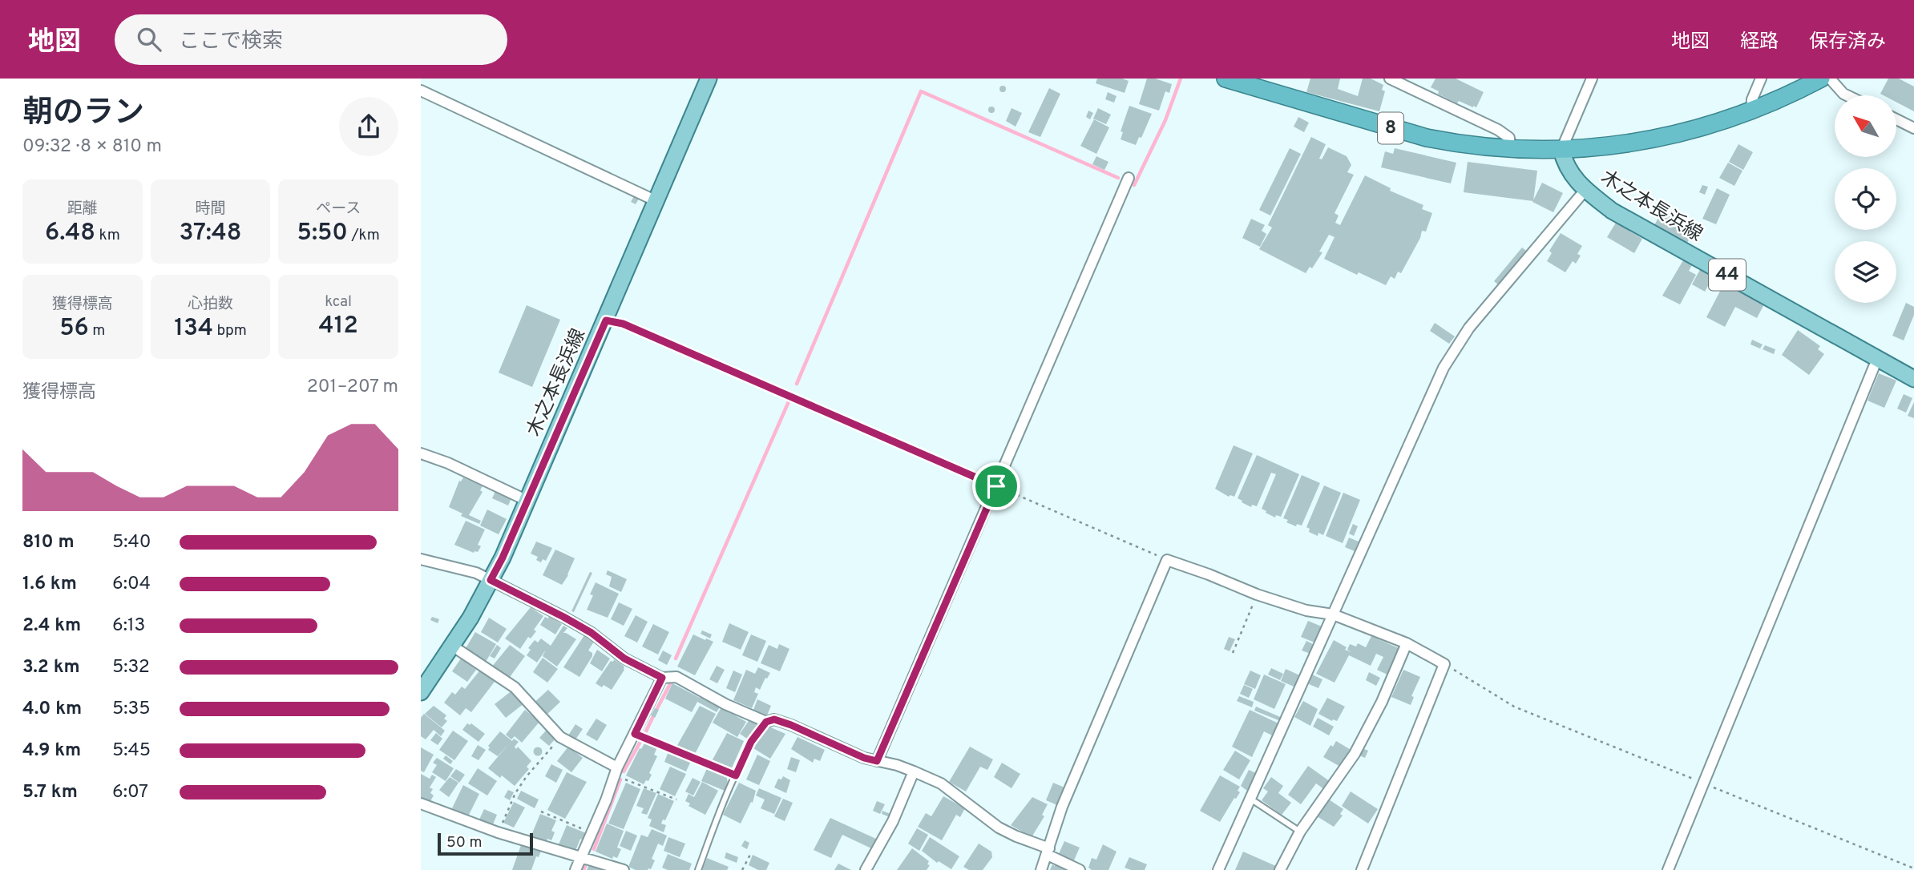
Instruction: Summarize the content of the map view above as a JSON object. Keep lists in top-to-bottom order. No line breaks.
{"streets":{"highway":["8"],"main road":["木之本長浜線","44"]},"crossings":[["8","木之本長浜線"]],"scale_bar":"50 m","north":"top left","page":{"header":"地図","search":"ここで検索","nav":["地図","経路","保存済み"],"heading":["朝のラン","09:32 · 8 × 810 m"],"stats":[["距離","6.48 km"],["時間","37:48"],["ペース","5:50 /km"],["獲得標高","56 m"],["心拍数","134 bpm"],["kcal","412"]],"chart":["獲得標高","201–207 m"],"list":[{"name":"810 m","note":"5:40"},{"name":"1.6 km","note":"6:04"},{"name":"2.4 km","note":"6:13"},{"name":"3.2 km","note":"5:32"},{"name":"4.0 km","note":"5:35"},{"name":"4.9 km","note":"5:45"},{"name":"5.7 km","note":"6:07"}],"scale":"50 m"}}
